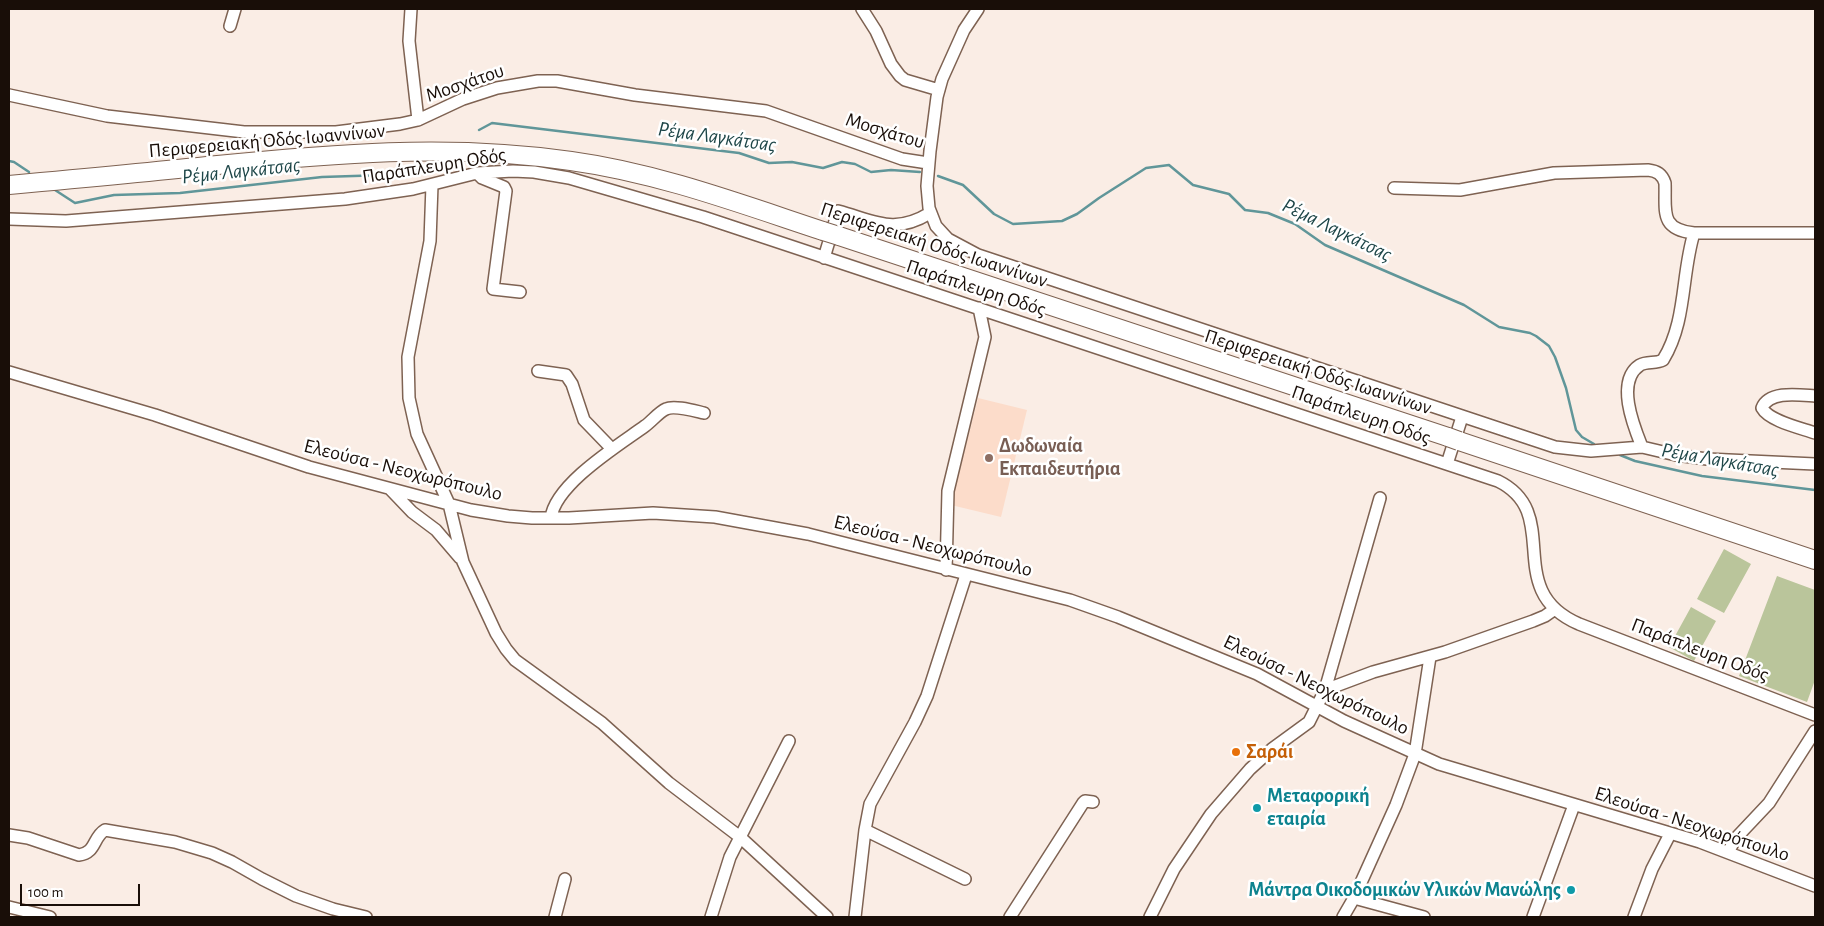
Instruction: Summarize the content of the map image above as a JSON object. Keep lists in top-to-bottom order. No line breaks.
{"streets":{"highway":["Περιφερειακή Οδός Ιωαννίνων"],"street":["Μοσχάτου","Παράπλευρη Οδός","Ελεούσα - Νεοχωρόπουλο"]},"crossings":[["Μοσχάτου","Παράπλευρη Οδός"]],"water":["Ρέμα Λαγκάτσας"],"places":["Δωδωναία Εκπαιδευτήρια","Σαράι","Μεταφορική εταιρία","Μάντρα Οικοδομικών Υλικών Μανώλης"],"scale_bar":"100 m"}
